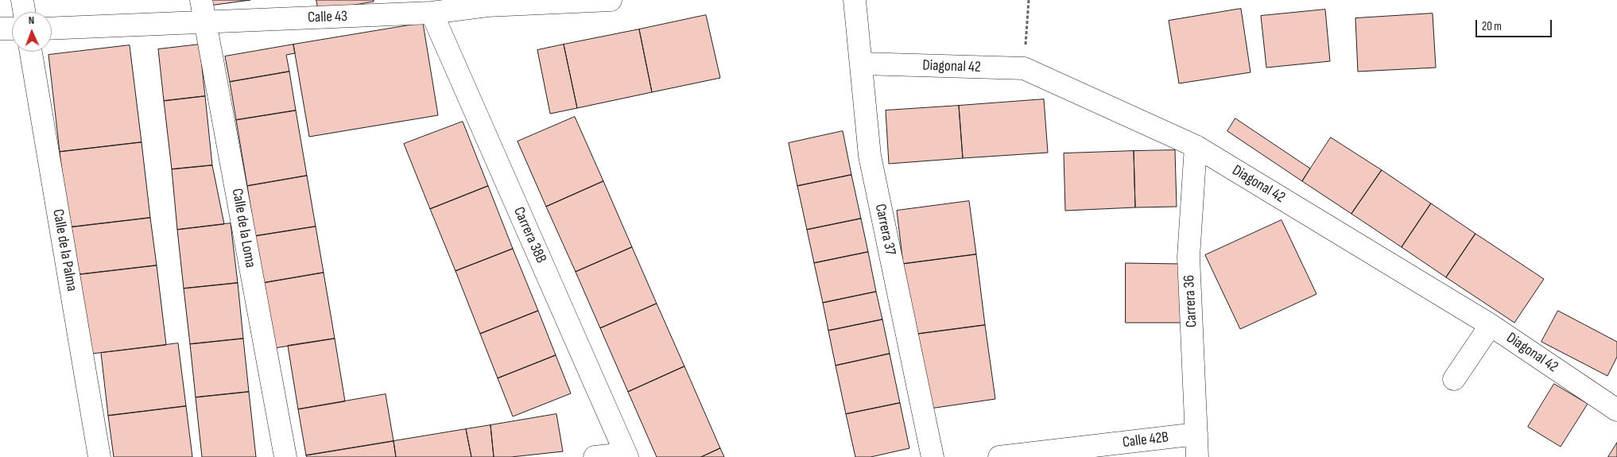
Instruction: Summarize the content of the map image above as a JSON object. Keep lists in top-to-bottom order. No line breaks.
{"streets":{"street":["Calle 43","Diagonal 42","Calle de la Loma","Carrera 37","Carrera 38B","Calle de la Palma","Carrera 36","Calle 42B"]},"crossings":[["Calle 43","Calle de la Loma"],["Calle 43","Carrera 38B"],["Diagonal 42","Carrera 37"],["Diagonal 42","Carrera 36"],["Carrera 36","Calle 42B"]],"scale_bar":"20 m","north":"top"}
